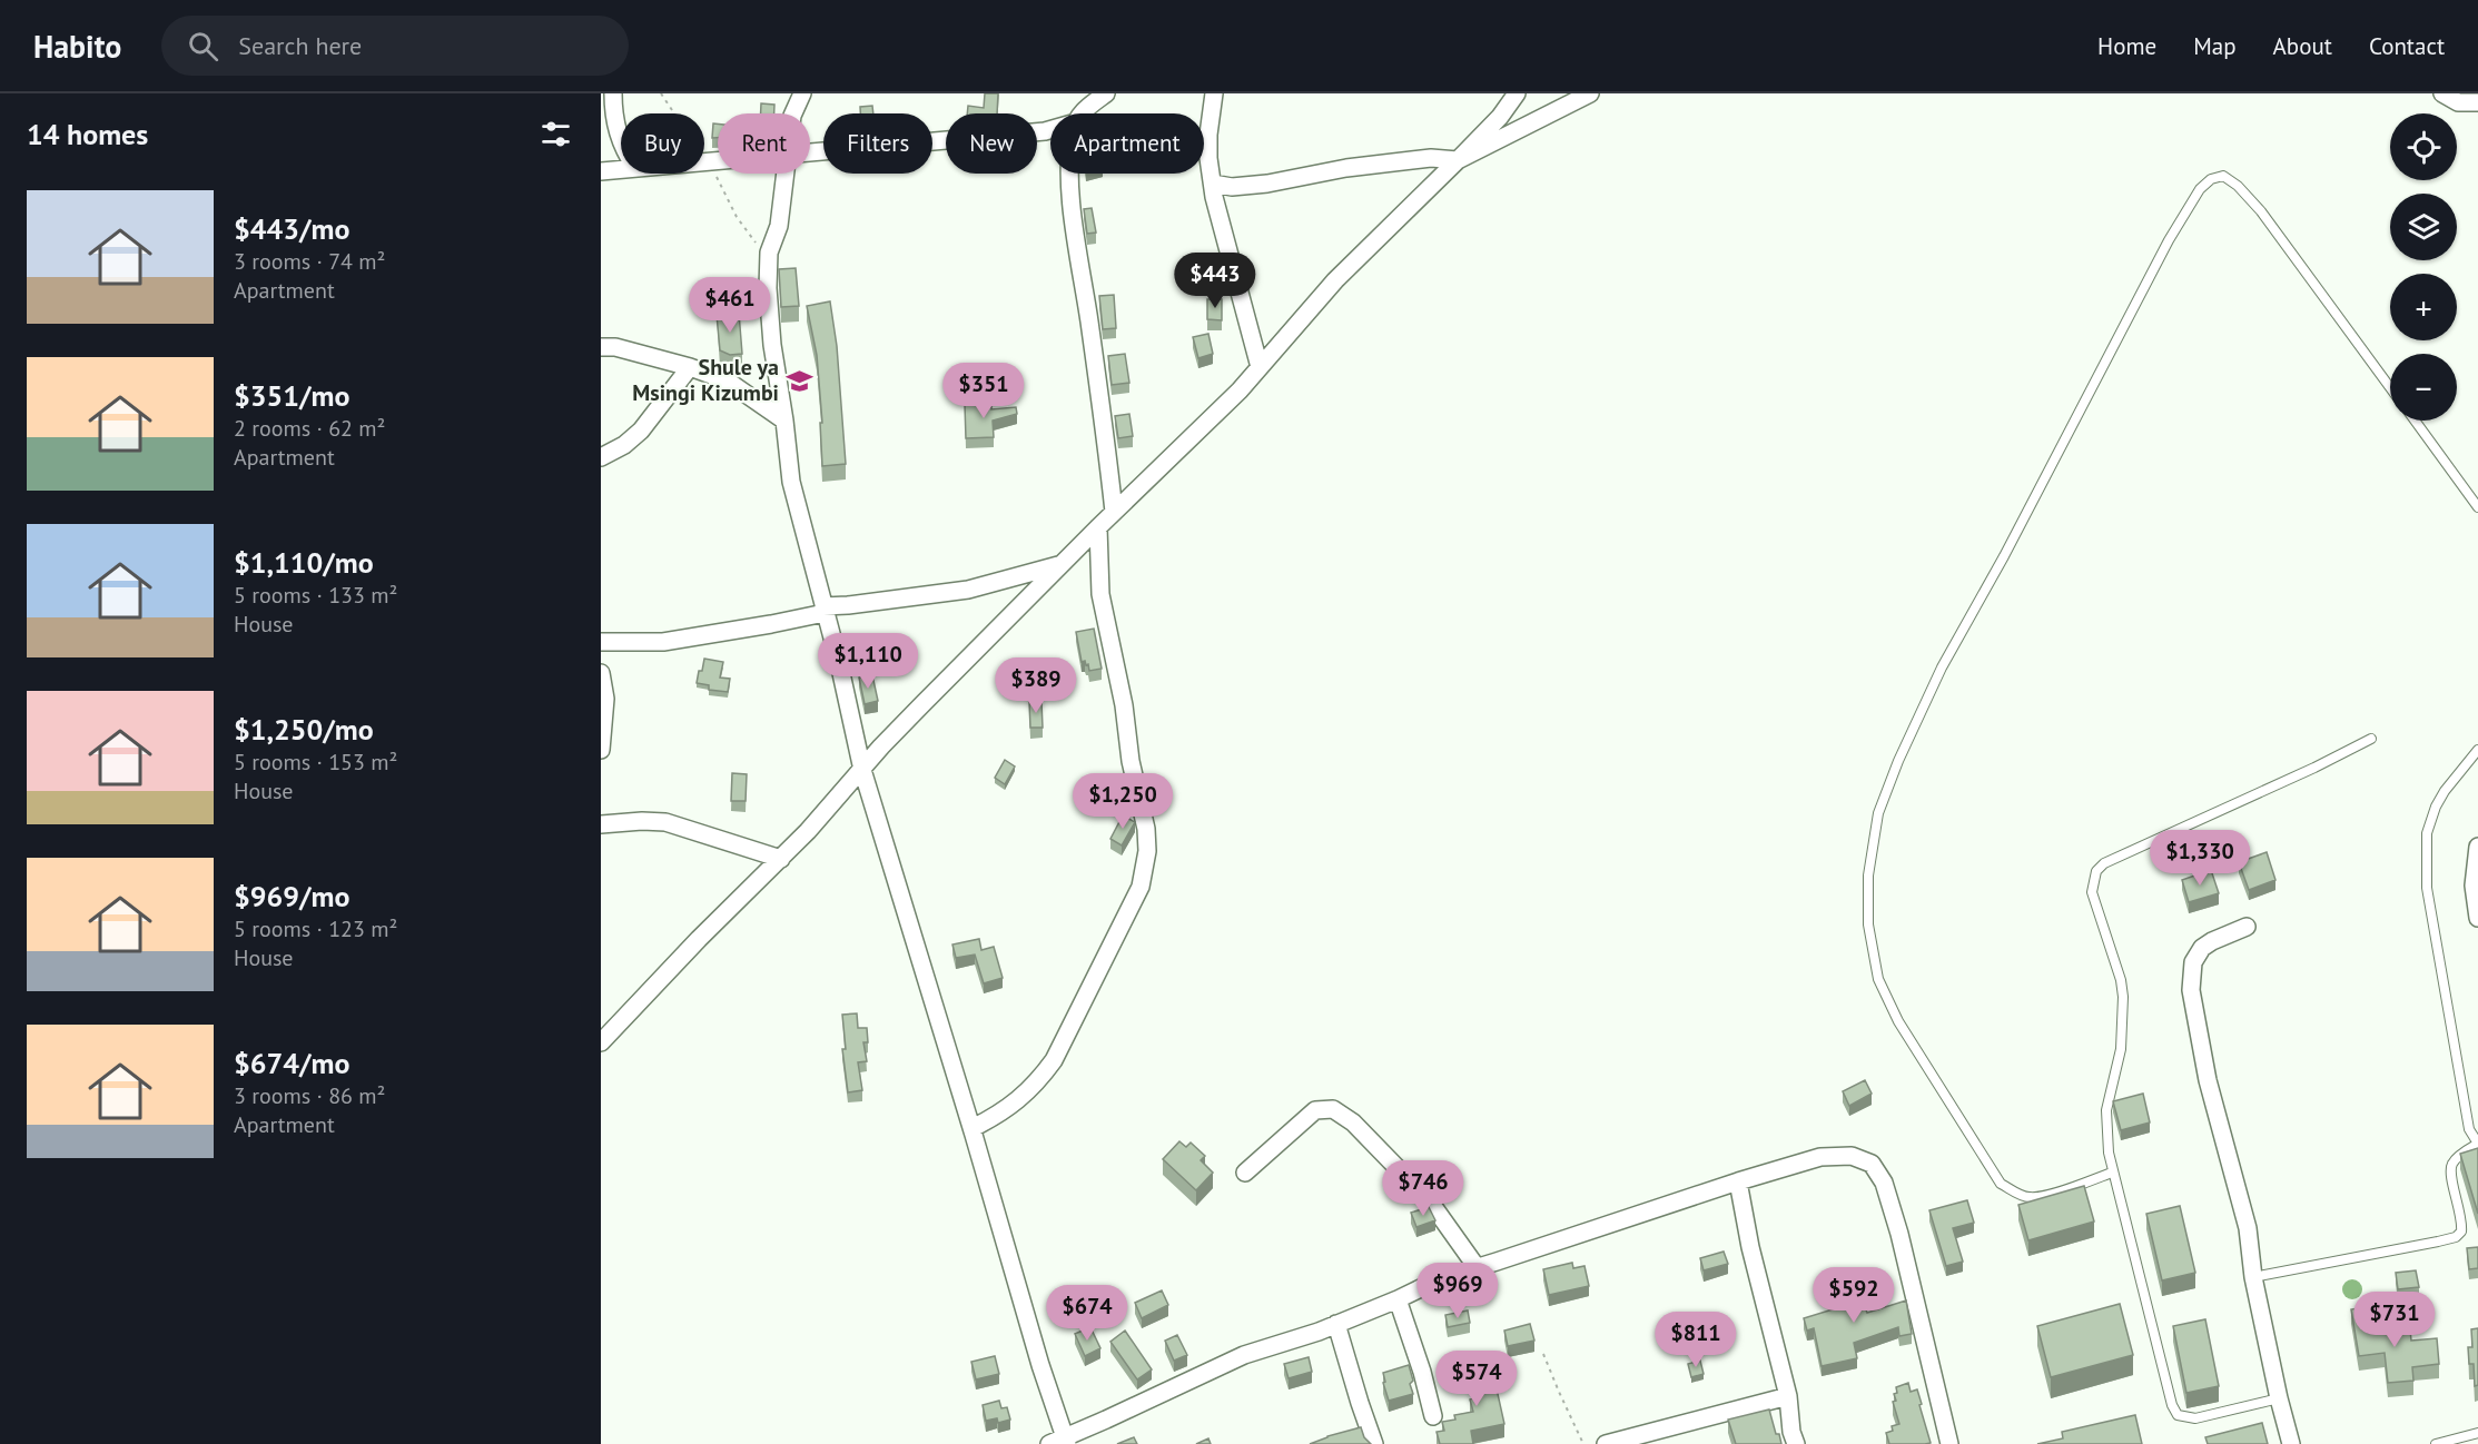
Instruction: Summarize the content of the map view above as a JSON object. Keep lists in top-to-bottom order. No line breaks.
{"places":{"school or university":["Shule ya Msingi Kizumbi"]},"page":{"header":"Habito","search":"Search here","nav":["Home","Map","About","Contact"],"heading":"14 homes","map_buttons":["+","−"],"chip":["Buy","Rent","Filters","New","Apartment"],"list":[{"name":"$443/mo","note":"3 rooms · 74 m² · Apartment"},{"name":"$351/mo","note":"2 rooms · 62 m² · Apartment"},{"name":"$1,110/mo","note":"5 rooms · 133 m² · House"},{"name":"$1,250/mo","note":"5 rooms · 153 m² · House"},{"name":"$969/mo","note":"5 rooms · 123 m² · House"},{"name":"$674/mo","note":"3 rooms · 86 m² · Apartment"}],"price":["$443","$461","$351","$1,110","$389","$1,250","$1,330","$746","$969","$592","$674","$731","$811","$574"]}}
